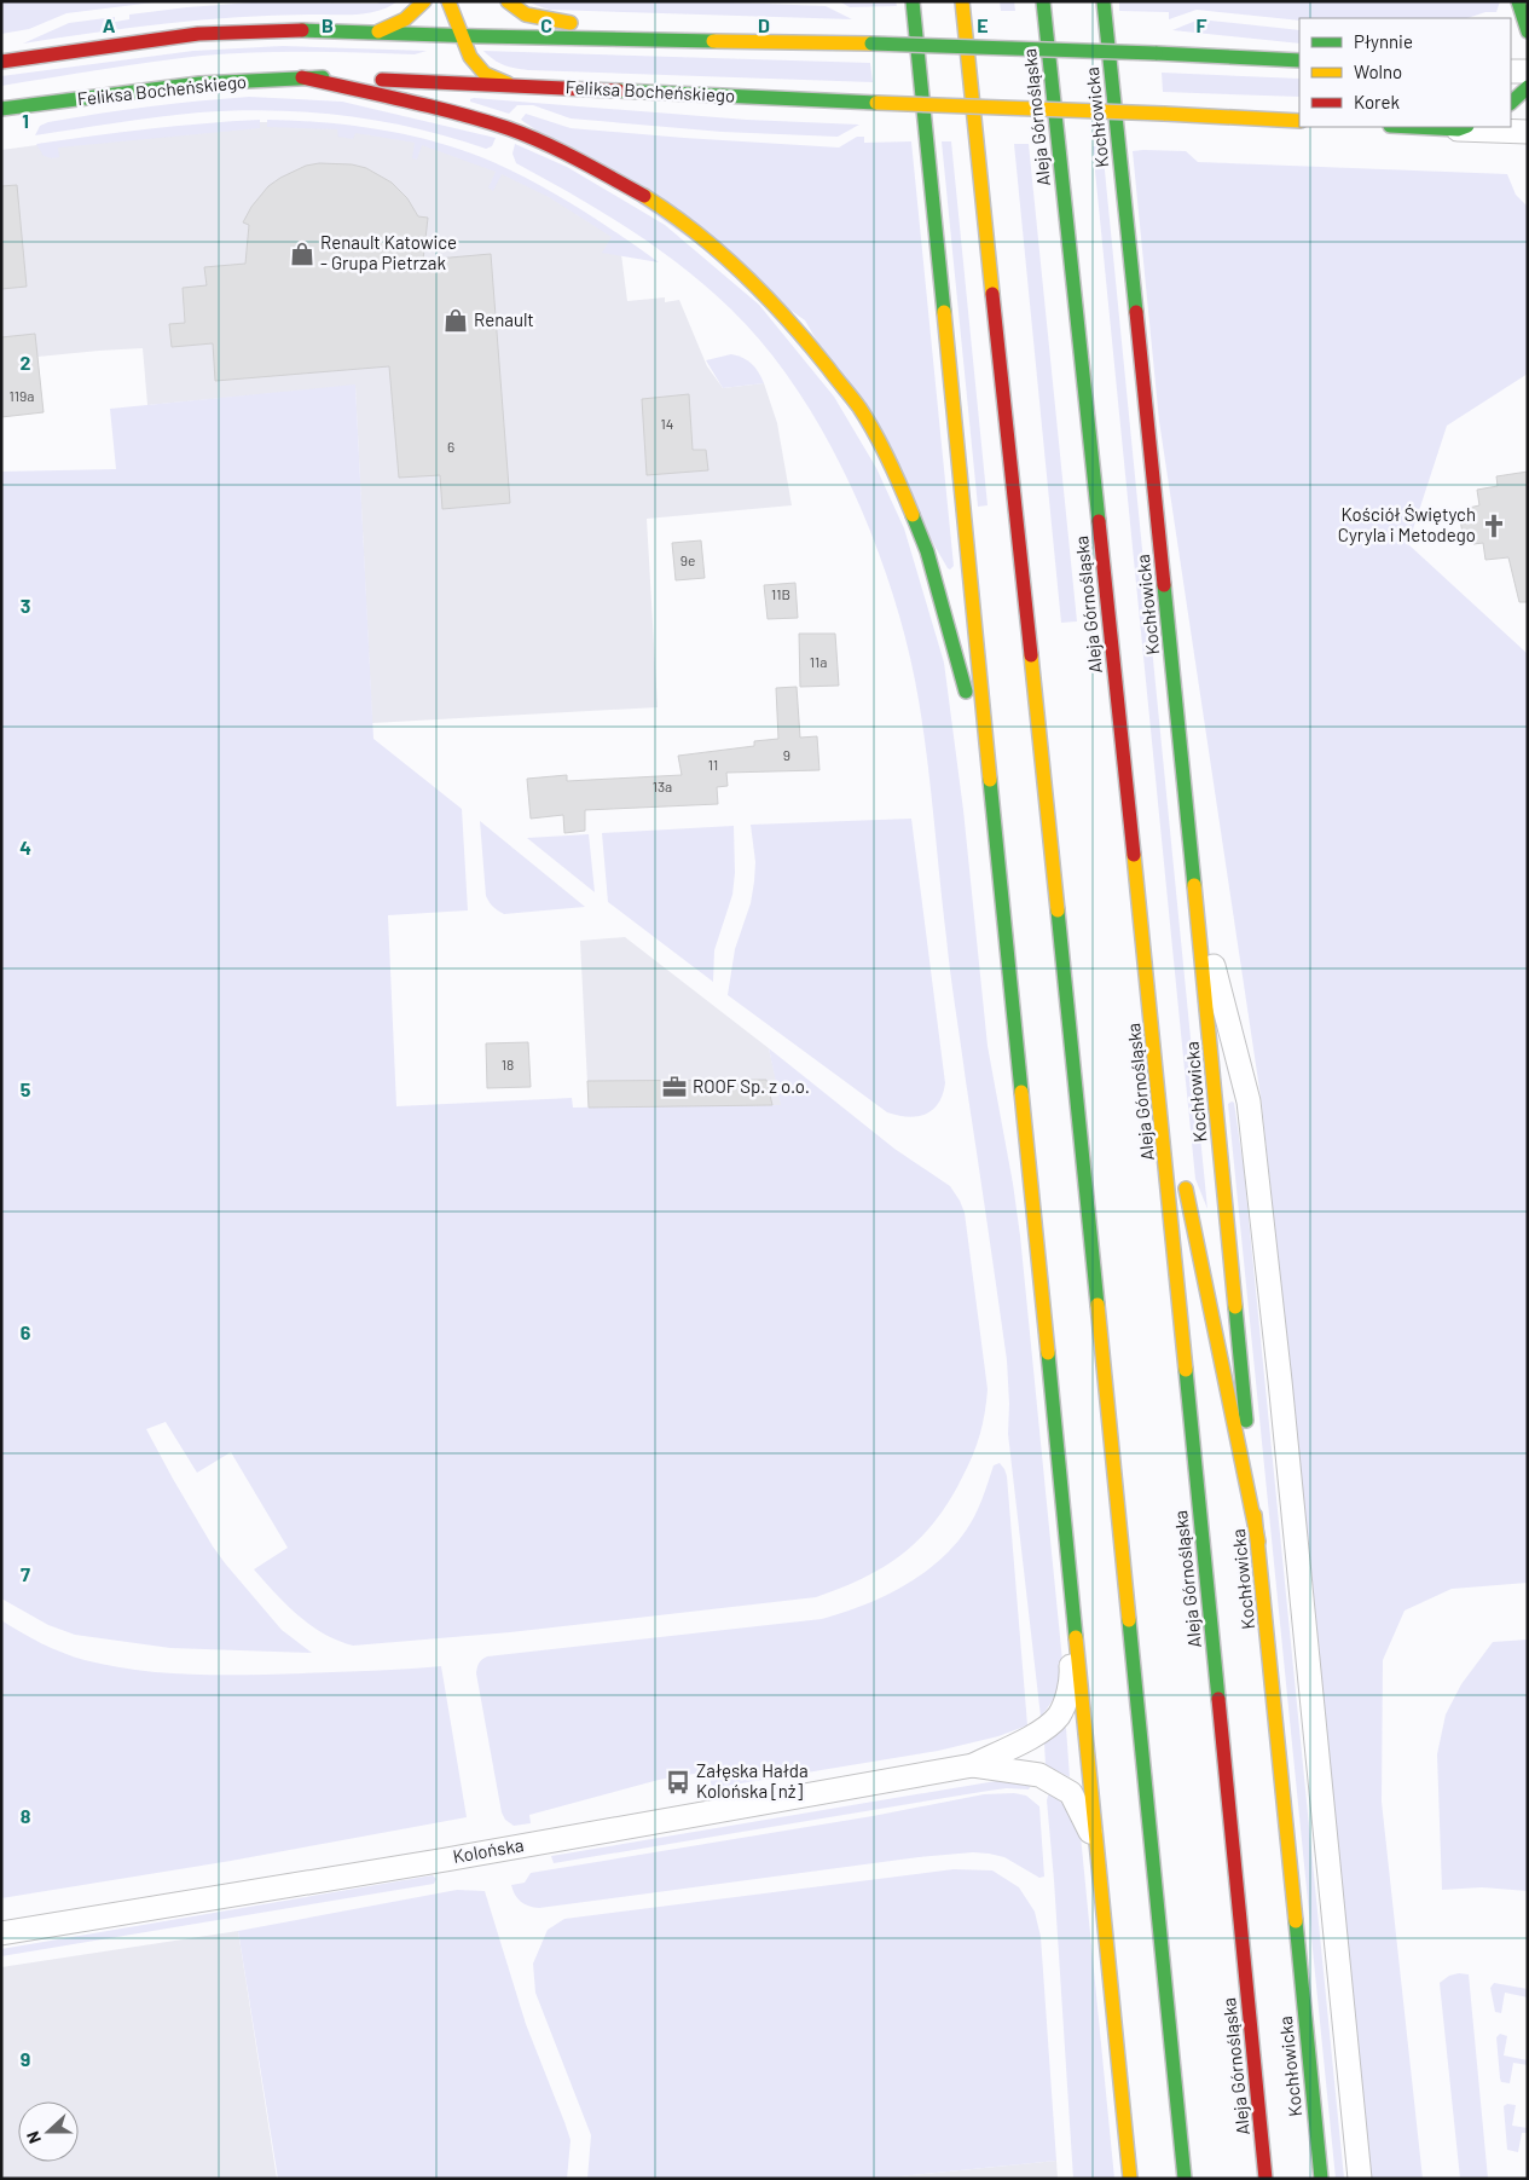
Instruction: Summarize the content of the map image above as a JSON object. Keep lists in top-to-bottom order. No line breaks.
{"streets":{"main road":["Feliksa Bocheńskiego","Aleja Górnośląska","Kochłowicka"],"street":["Kolońska"]},"places":{"shop":["Renault Katowice - Grupa Pietrzak","Renault"],"church":["Kościół Świętych Cyryla i Metodego"],"office":["ROOF Sp. z o.o."],"bus stop":["Załęska Hałda Kolońska [nż]"]},"house_numbers":["119a","14","6","9e","11B","11a","9","11","13a","18"],"legend":["Płynnie","Wolno","Korek"],"north":"left","grid":{"columns":["A","B","C","D","E","F"],"rows":["1","2","3","4","5","6","7","8","9"]}}
